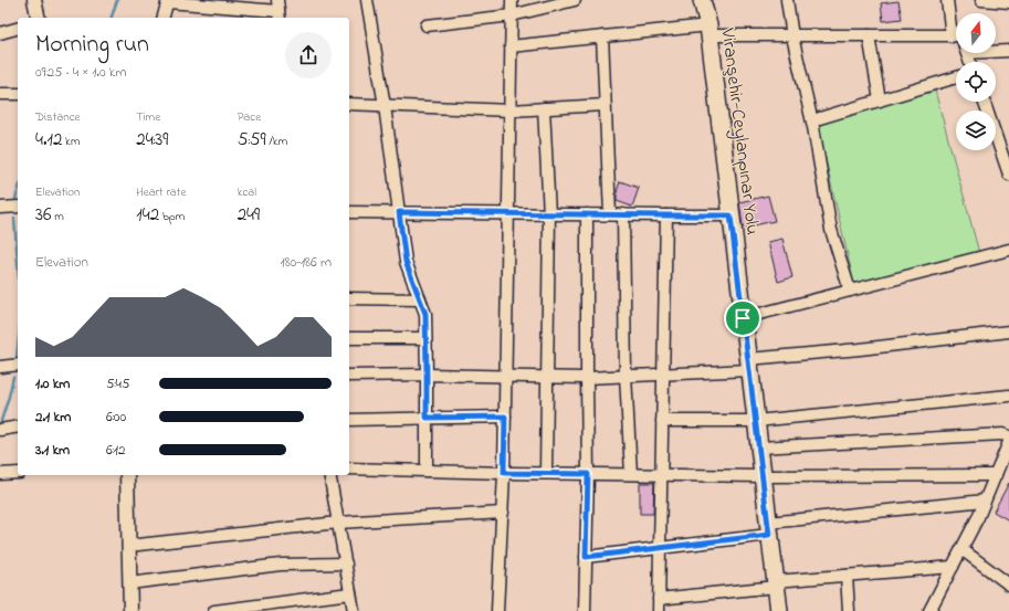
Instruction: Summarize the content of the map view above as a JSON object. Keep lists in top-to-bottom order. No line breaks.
{"streets":{"main road":["Viranşehir-Ceylanpınar Yolu"]},"north":"top","page":{"heading":["Morning run","09:25 · 4 × 1.0 km"],"stats":[["Distance","4.12 km"],["Time","24:39"],["Pace","5:59 /km"],["Elevation","36 m"],["Heart rate","142 bpm"],["kcal","249"]],"chart":["Elevation","180–186 m"],"list":[{"name":"1.0 km","note":"5:45"},{"name":"2.1 km","note":"6:00"},{"name":"3.1 km","note":"6:12"}]}}
